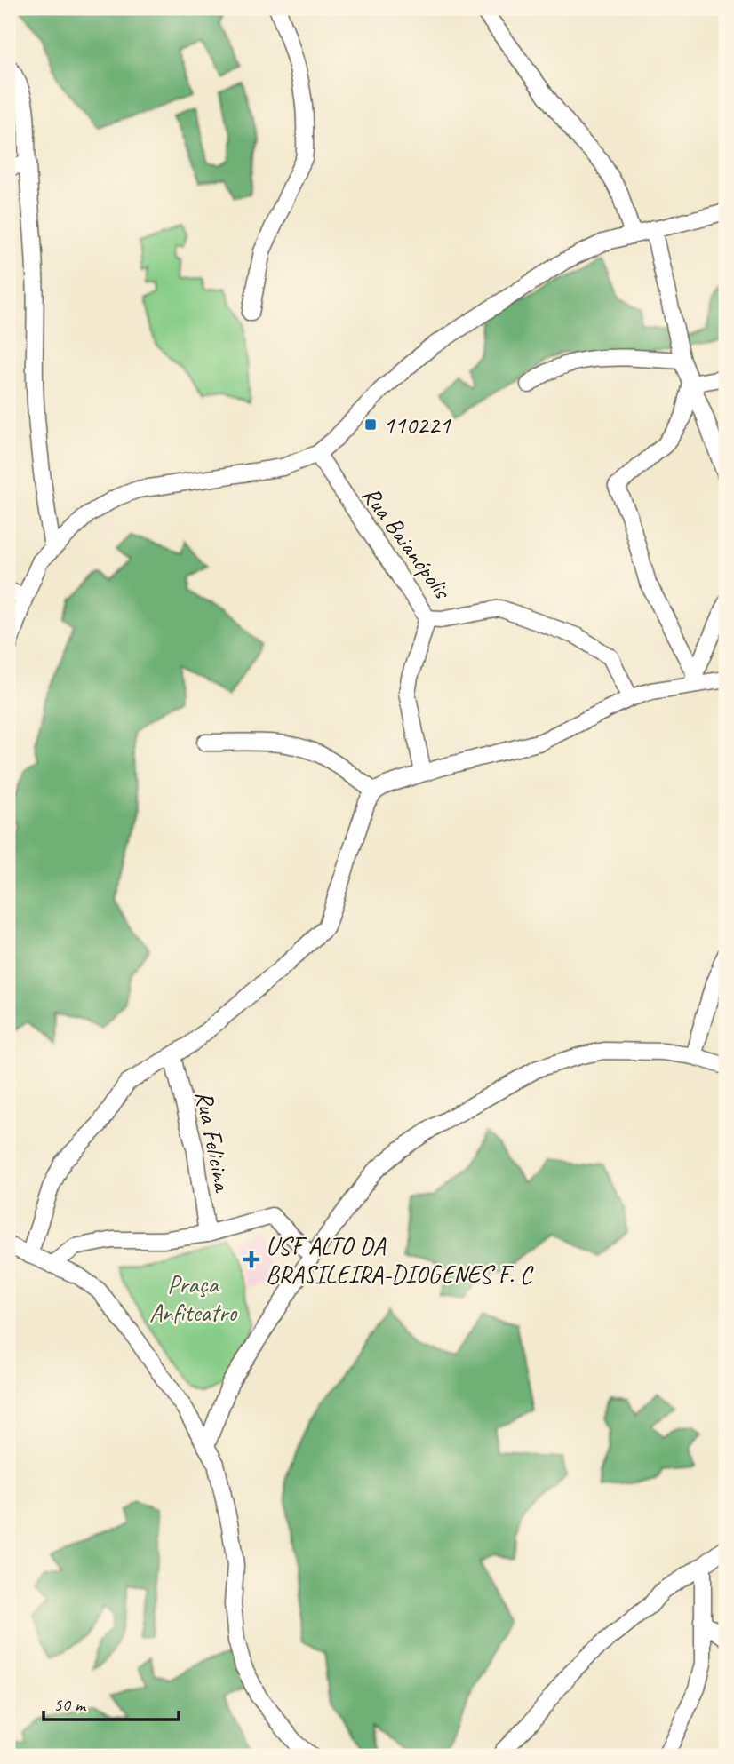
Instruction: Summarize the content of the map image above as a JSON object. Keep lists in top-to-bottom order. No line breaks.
{"streets":{"street":["Rua Baianópolis","Rua Felicina"]},"parks":["Praça Anfiteatro"],"places":{"transit":["110221"],"health":["USF ALTO DA BRASILEIRA-DIOGENES F. C"]},"scale_bar":"50 m"}
